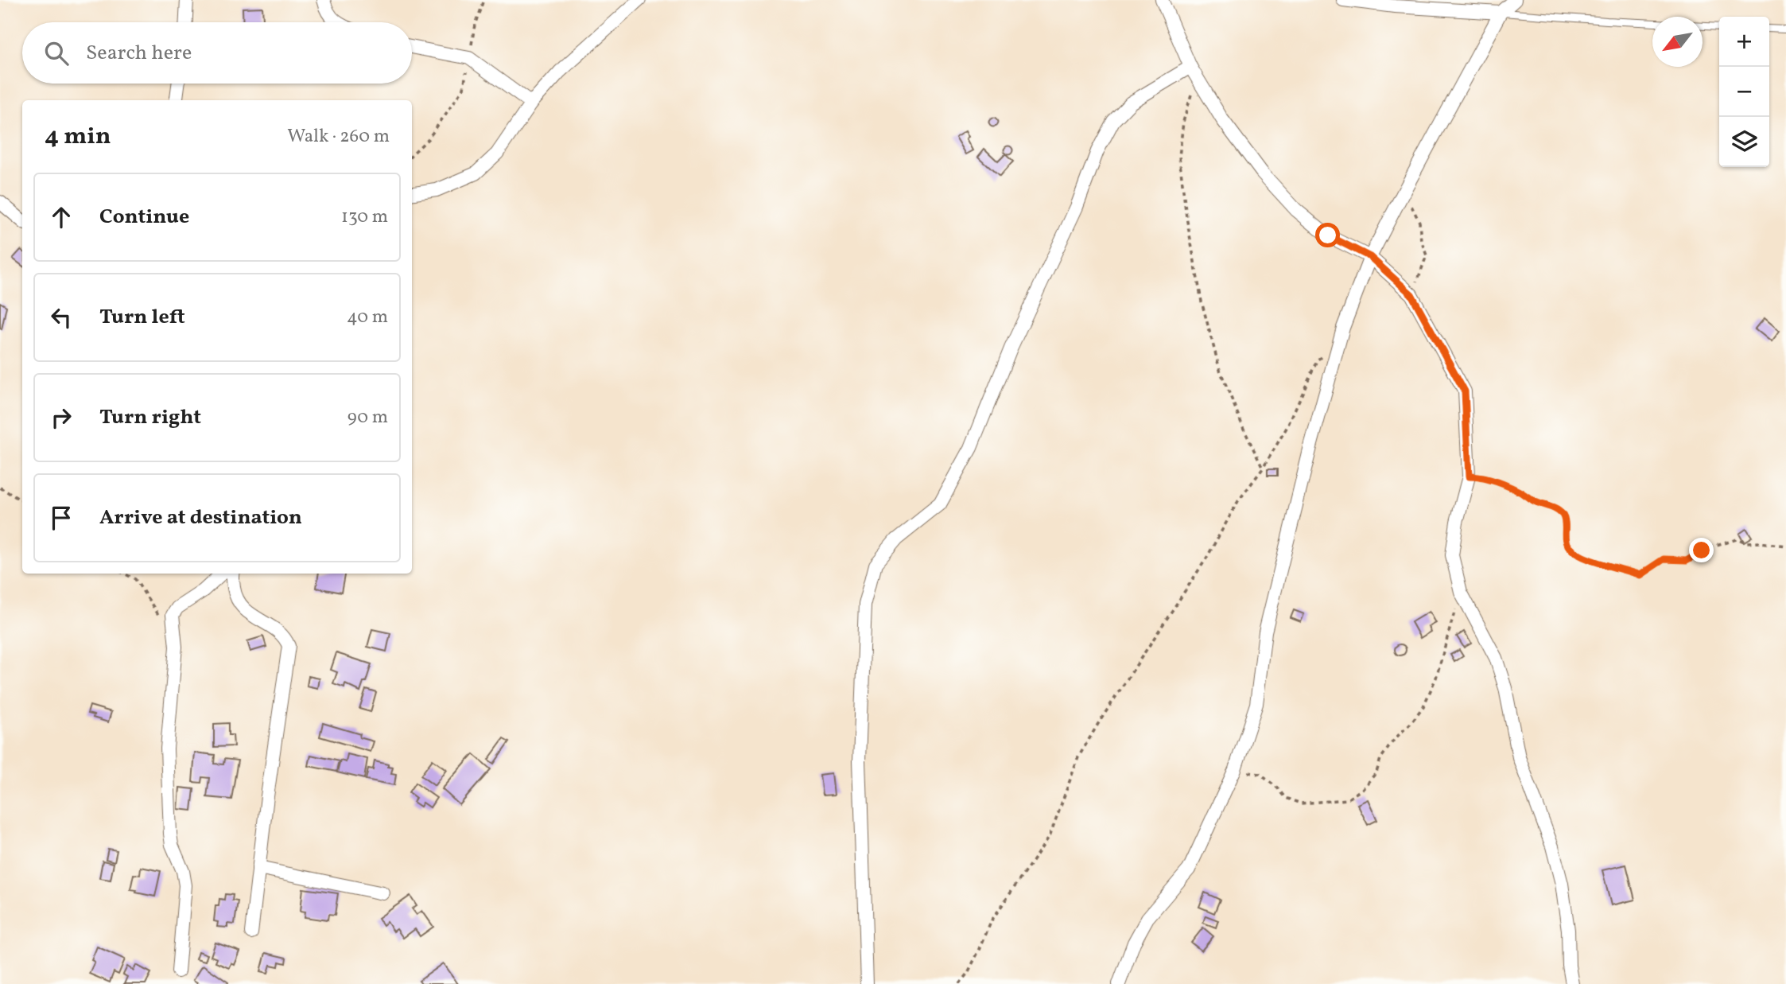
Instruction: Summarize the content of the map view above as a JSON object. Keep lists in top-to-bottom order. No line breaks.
{"north":"bottom left","page":{"map_buttons":["+","−"],"search":"Search here","heading":["4 min","Walk · 260 m"],"list":[["Continue","130 m"],["Turn left","40 m"],["Turn right","90 m"],"Arrive at destination"]}}
